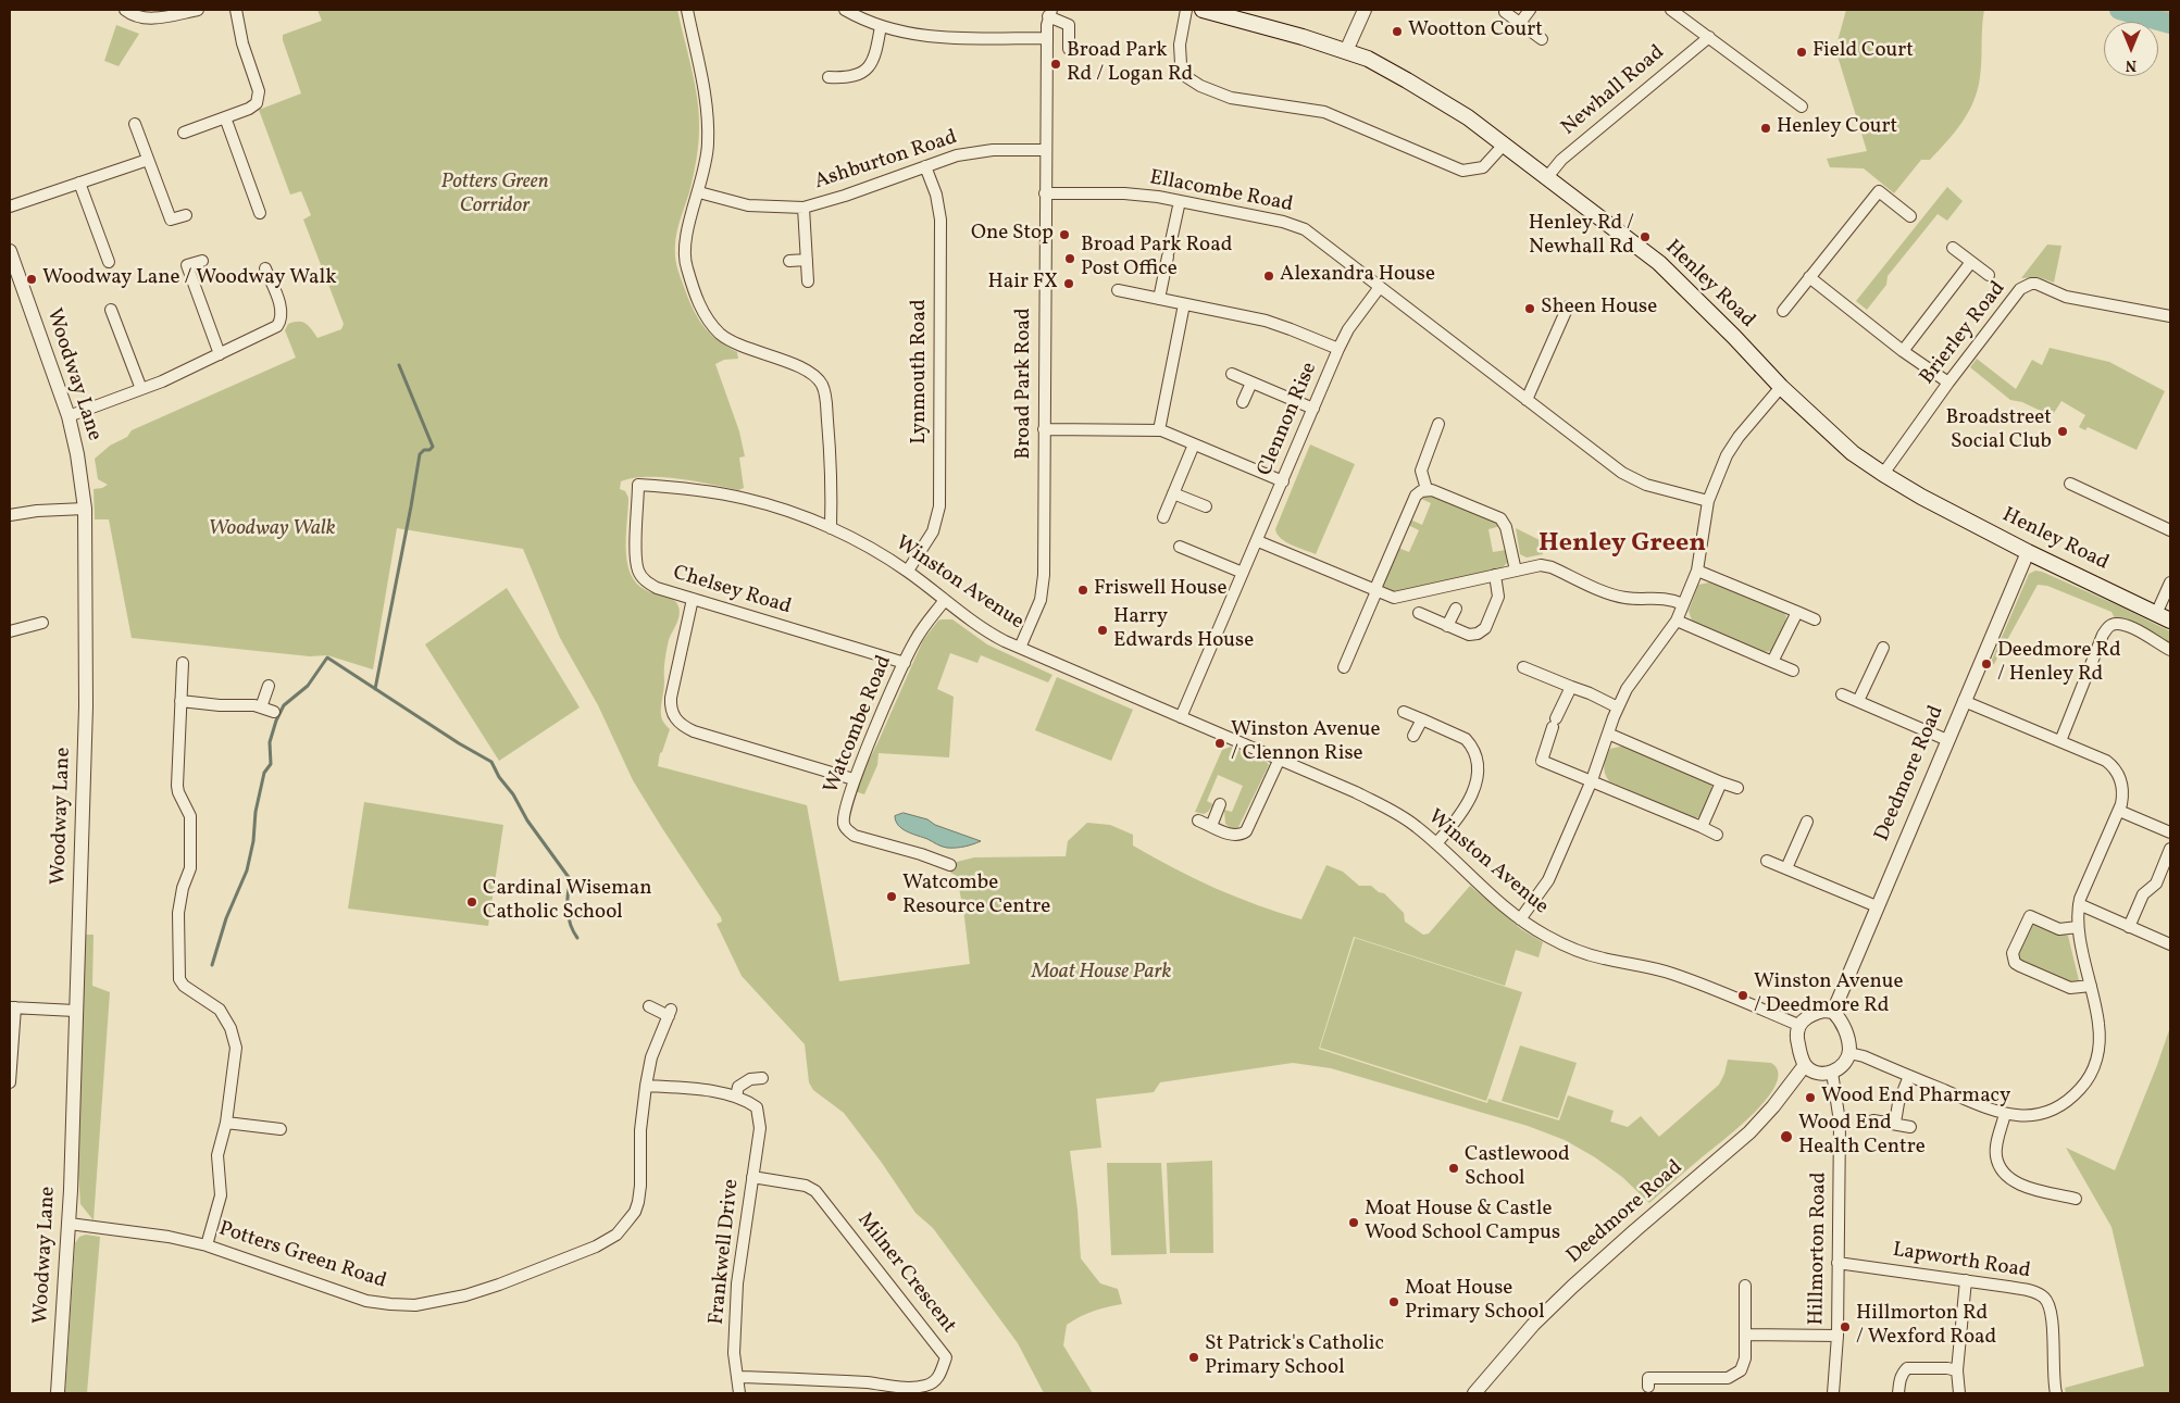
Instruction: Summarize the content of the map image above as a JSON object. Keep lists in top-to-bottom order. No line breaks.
{"streets":{"main road":["Henley Road"],"street":["Newhall Road","Ashburton Road","Ellacombe Road","Brierley Road","Lynmouth Road","Woodway Lane","Broad Park Road","Clennon Rise","Winston Avenue","Chelsey Road","Watcombe Road","Deedmore Road","Hillmorton Road","Frankwell Drive","Potters Green Road","Lapworth Road","Milner Crescent"]},"crossings":[["Newhall Road","Henley Road"],["Ashburton Road","Lynmouth Road"],["Ashburton Road","Broad Park Road"],["Ellacombe Road","Broad Park Road"],["Ellacombe Road","Clennon Rise"],["Henley Road","Brierley Road"],["Henley Road","Deedmore Road"],["Lynmouth Road","Winston Avenue"],["Woodway Lane","Potters Green Road"],["Broad Park Road","Winston Avenue"],["Clennon Rise","Winston Avenue"],["Winston Avenue","Chelsey Road"],["Winston Avenue","Watcombe Road"],["Winston Avenue","Deedmore Road"],["Winston Avenue","Hillmorton Road"],["Chelsey Road","Watcombe Road"],["Deedmore Road","Hillmorton Road"],["Hillmorton Road","Lapworth Road"],["Frankwell Drive","Milner Crescent"]],"districts":["Henley Green"],"parks":["Potters Green Corridor","Woodway Walk","Moat House Park"],"places":["Wootton Court","Field Court","Broad Park Rd / Logan Rd","Henley Court","One Stop","Henley Rd / Newhall Rd","Broad Park Road Post Office","Alexandra House","Woodway Lane / Woodway Walk","Hair FX","Sheen House","Broadstreet Social Club","Friswell House","Harry Edwards House","Deedmore Rd / Henley Rd","Winston Avenue / Clennon Rise","Watcombe Resource Centre","Cardinal Wiseman Catholic School","Winston Avenue / Deedmore Rd","Wood End Pharmacy","Wood End Health Centre","Castlewood School","Moat House & Castle Wood School Campus","Moat House Primary School","Hillmorton Rd / Wexford Road","St Patrick's Catholic Primary School"],"north":"bottom"}
